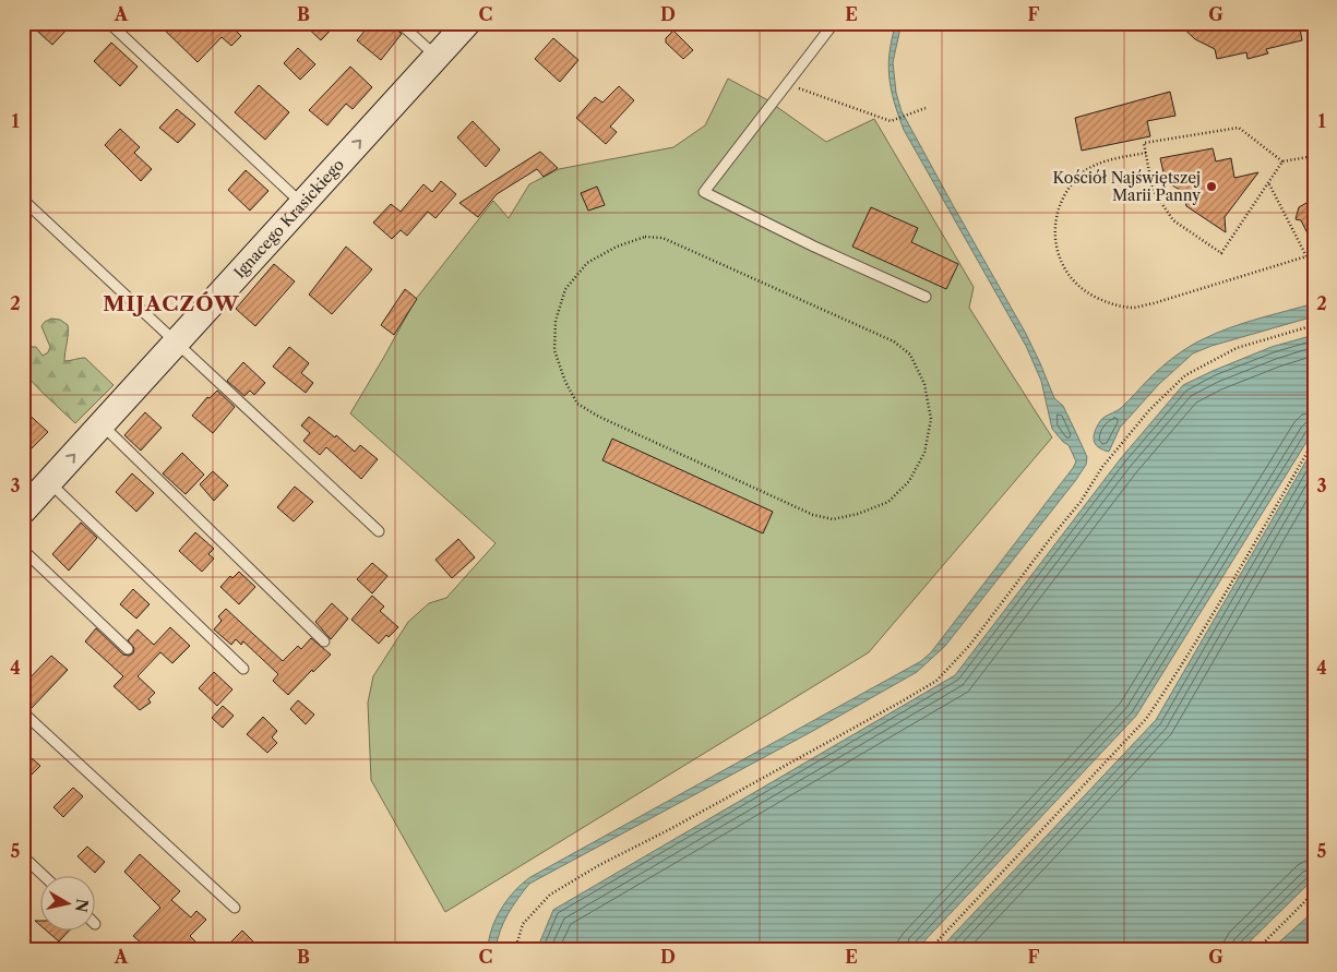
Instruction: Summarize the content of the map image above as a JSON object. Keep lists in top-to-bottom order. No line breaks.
{"streets":{"street":["Ignacego Krasickiego"]},"one_way":["Ignacego Krasickiego"],"districts":["MIJACZÓW"],"places":["Kościół Najświętszej Marii Panny"],"north":"right","grid":{"columns":["A","B","C","D","E","F","G"],"rows":["1","2","3","4","5"]}}
